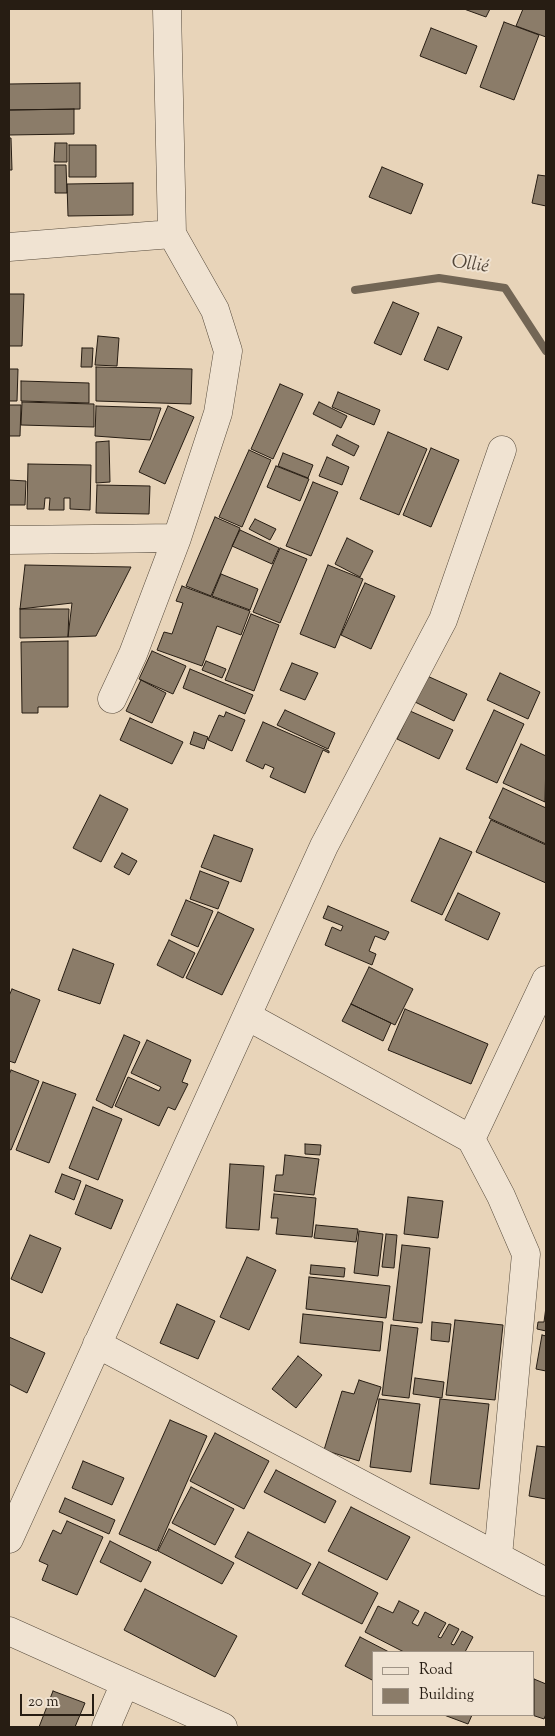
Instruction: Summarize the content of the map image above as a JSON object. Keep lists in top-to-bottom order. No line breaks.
{"water":["Ollié"],"legend":["Road","Building"],"scale_bar":"20 m"}
